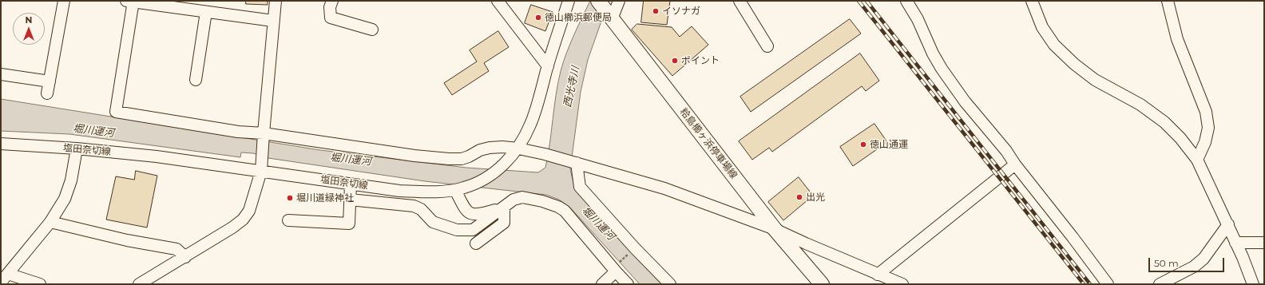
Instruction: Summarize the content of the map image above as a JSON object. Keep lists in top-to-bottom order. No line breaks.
{"streets":{"main road":["粭島櫛ヶ浜停車場線"],"street":["塩田奈切線"]},"water":["西光寺川","堀川運河"],"places":["イソナガ","徳山櫛浜郵便局","ポイント","徳山通運","出光","堀川道緑神社"],"scale_bar":"50 m","north":"top"}
